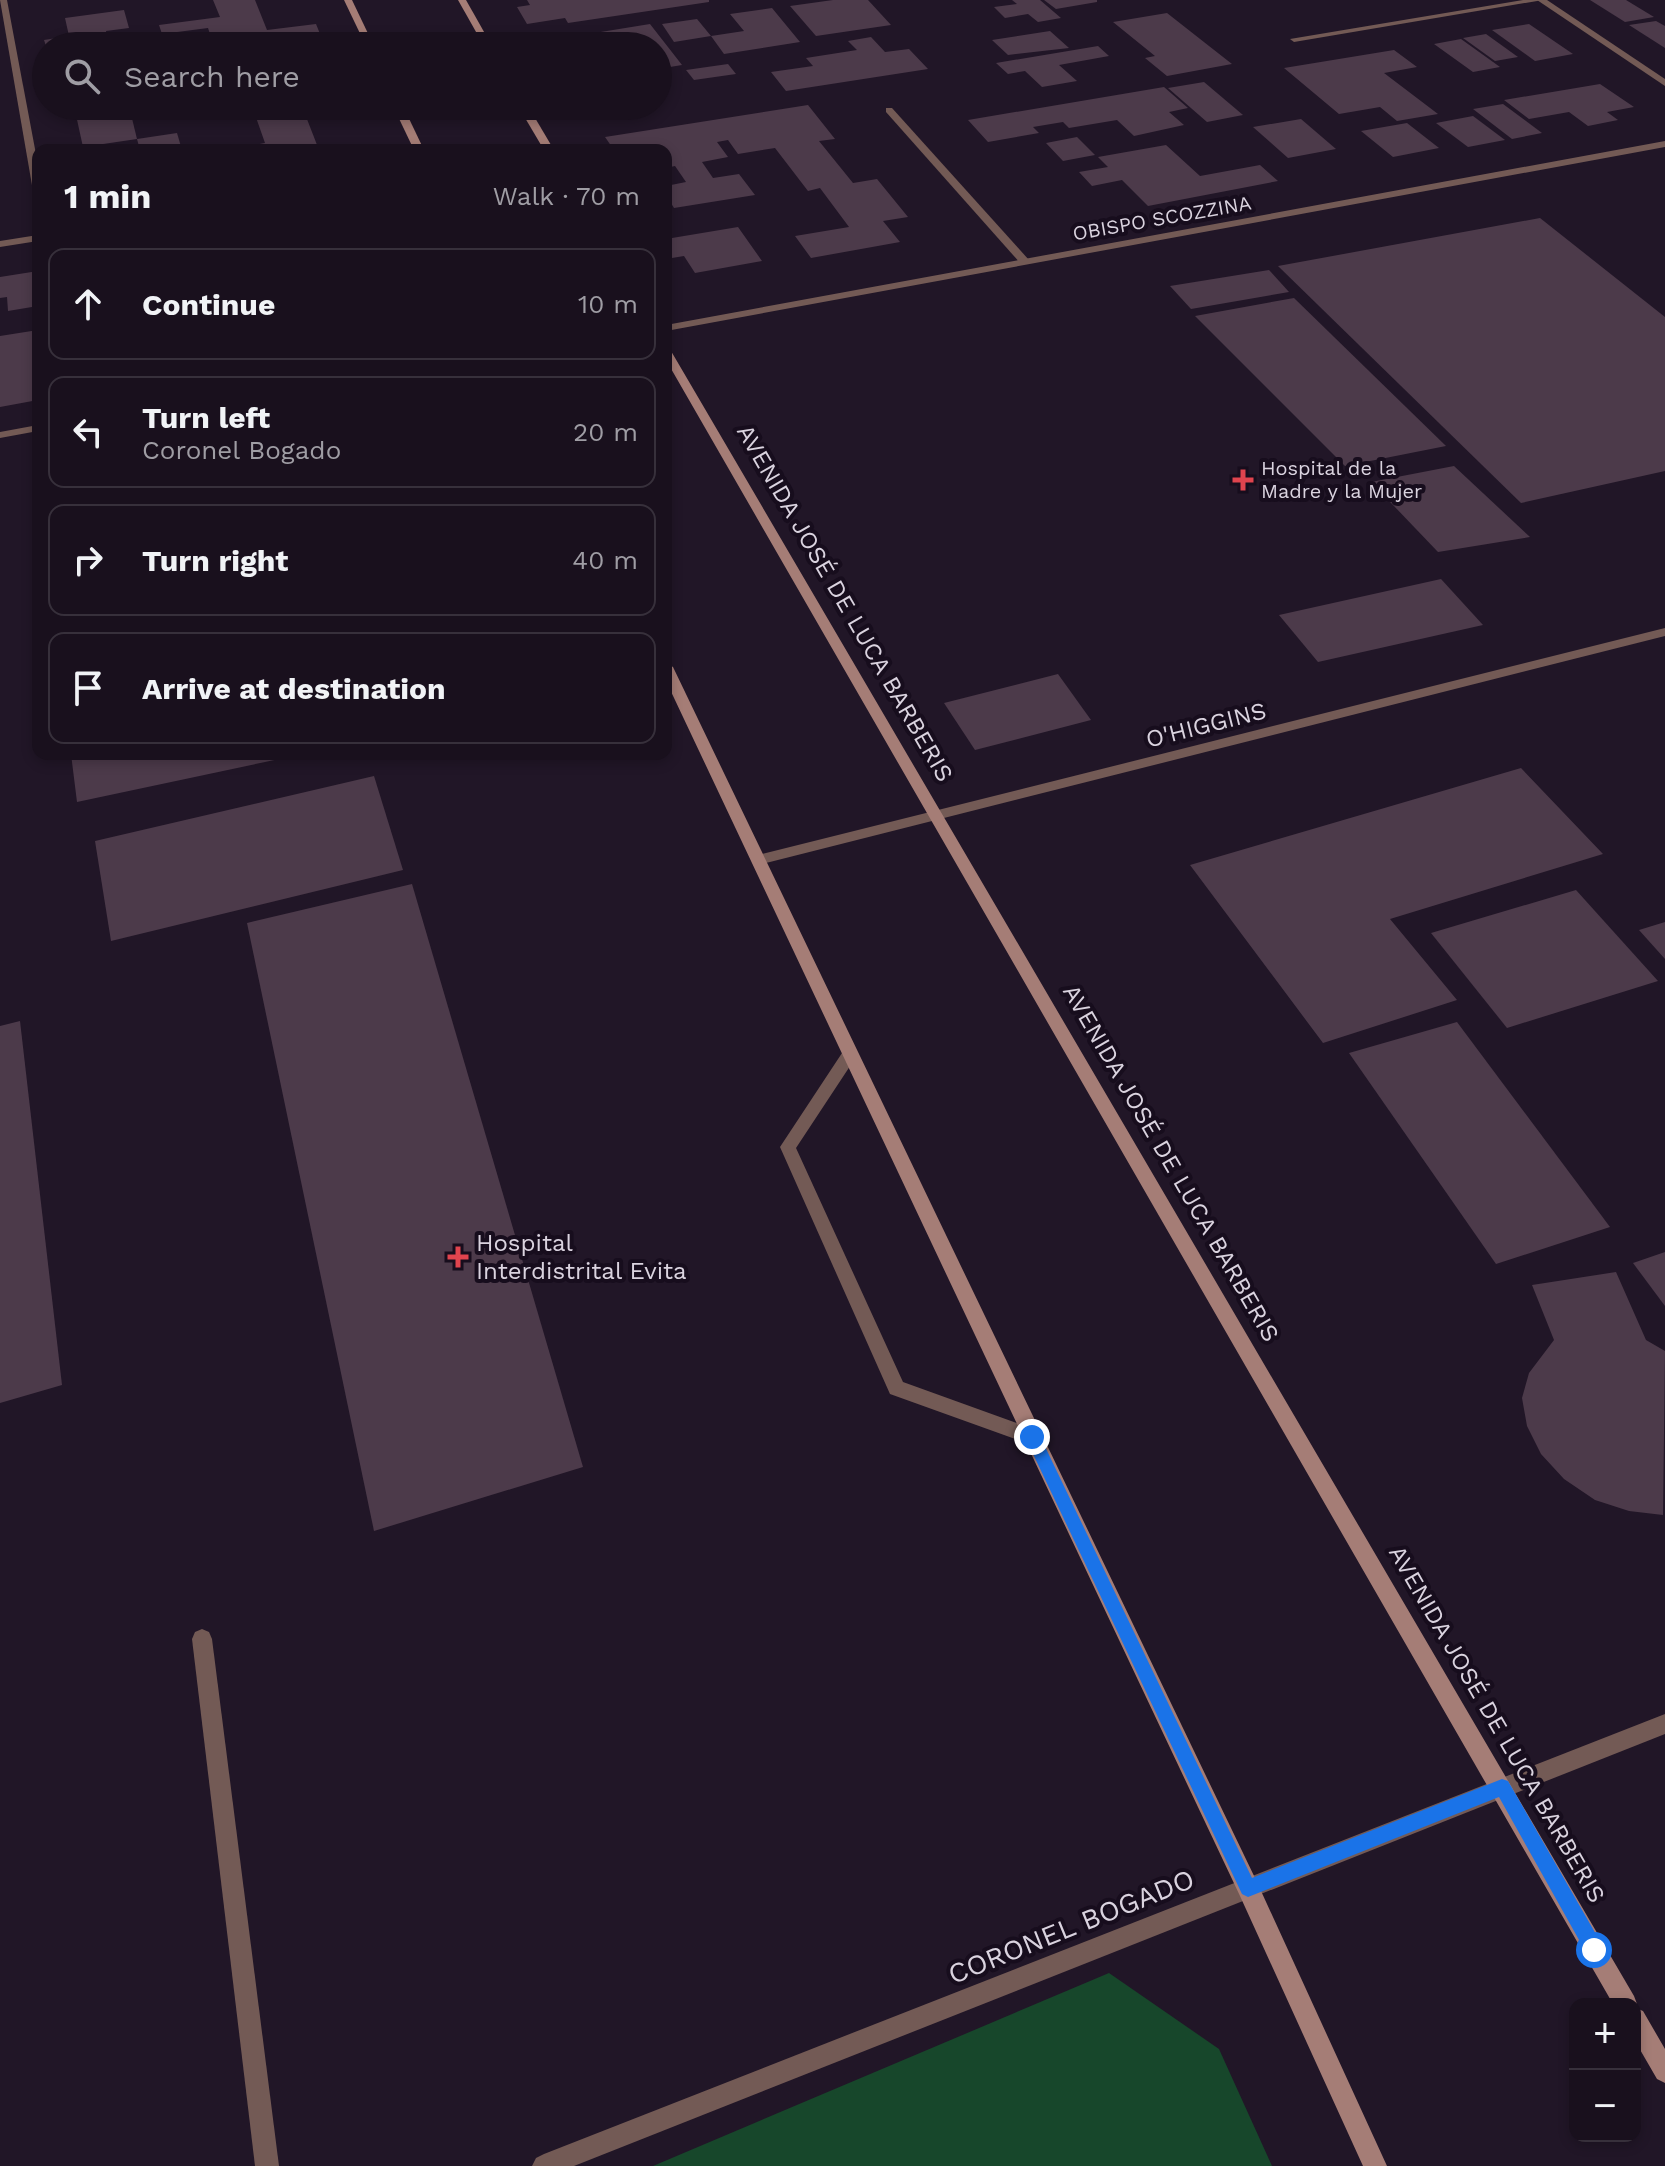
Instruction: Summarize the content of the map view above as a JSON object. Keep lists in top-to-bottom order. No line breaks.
{"streets":{"main road":["AVENIDA JOSÉ DE LUCA BARBERIS"],"street":["OBISPO SCOZZINA","O'HIGGINS","CORONEL BOGADO"]},"crossings":[["AVENIDA JOSÉ DE LUCA BARBERIS","O'HIGGINS"],["AVENIDA JOSÉ DE LUCA BARBERIS","CORONEL BOGADO"]],"places":{"health":["Hospital de la Madre y la Mujer","Hospital Interdistrital Evita"]},"page":{"search":"Search here","heading":["1 min","Walk · 70 m"],"list":[["Continue","10 m"],["Turn left","Coronel Bogado","20 m"],["Turn right","40 m"],"Arrive at destination"],"map_buttons":["+","−"]}}
